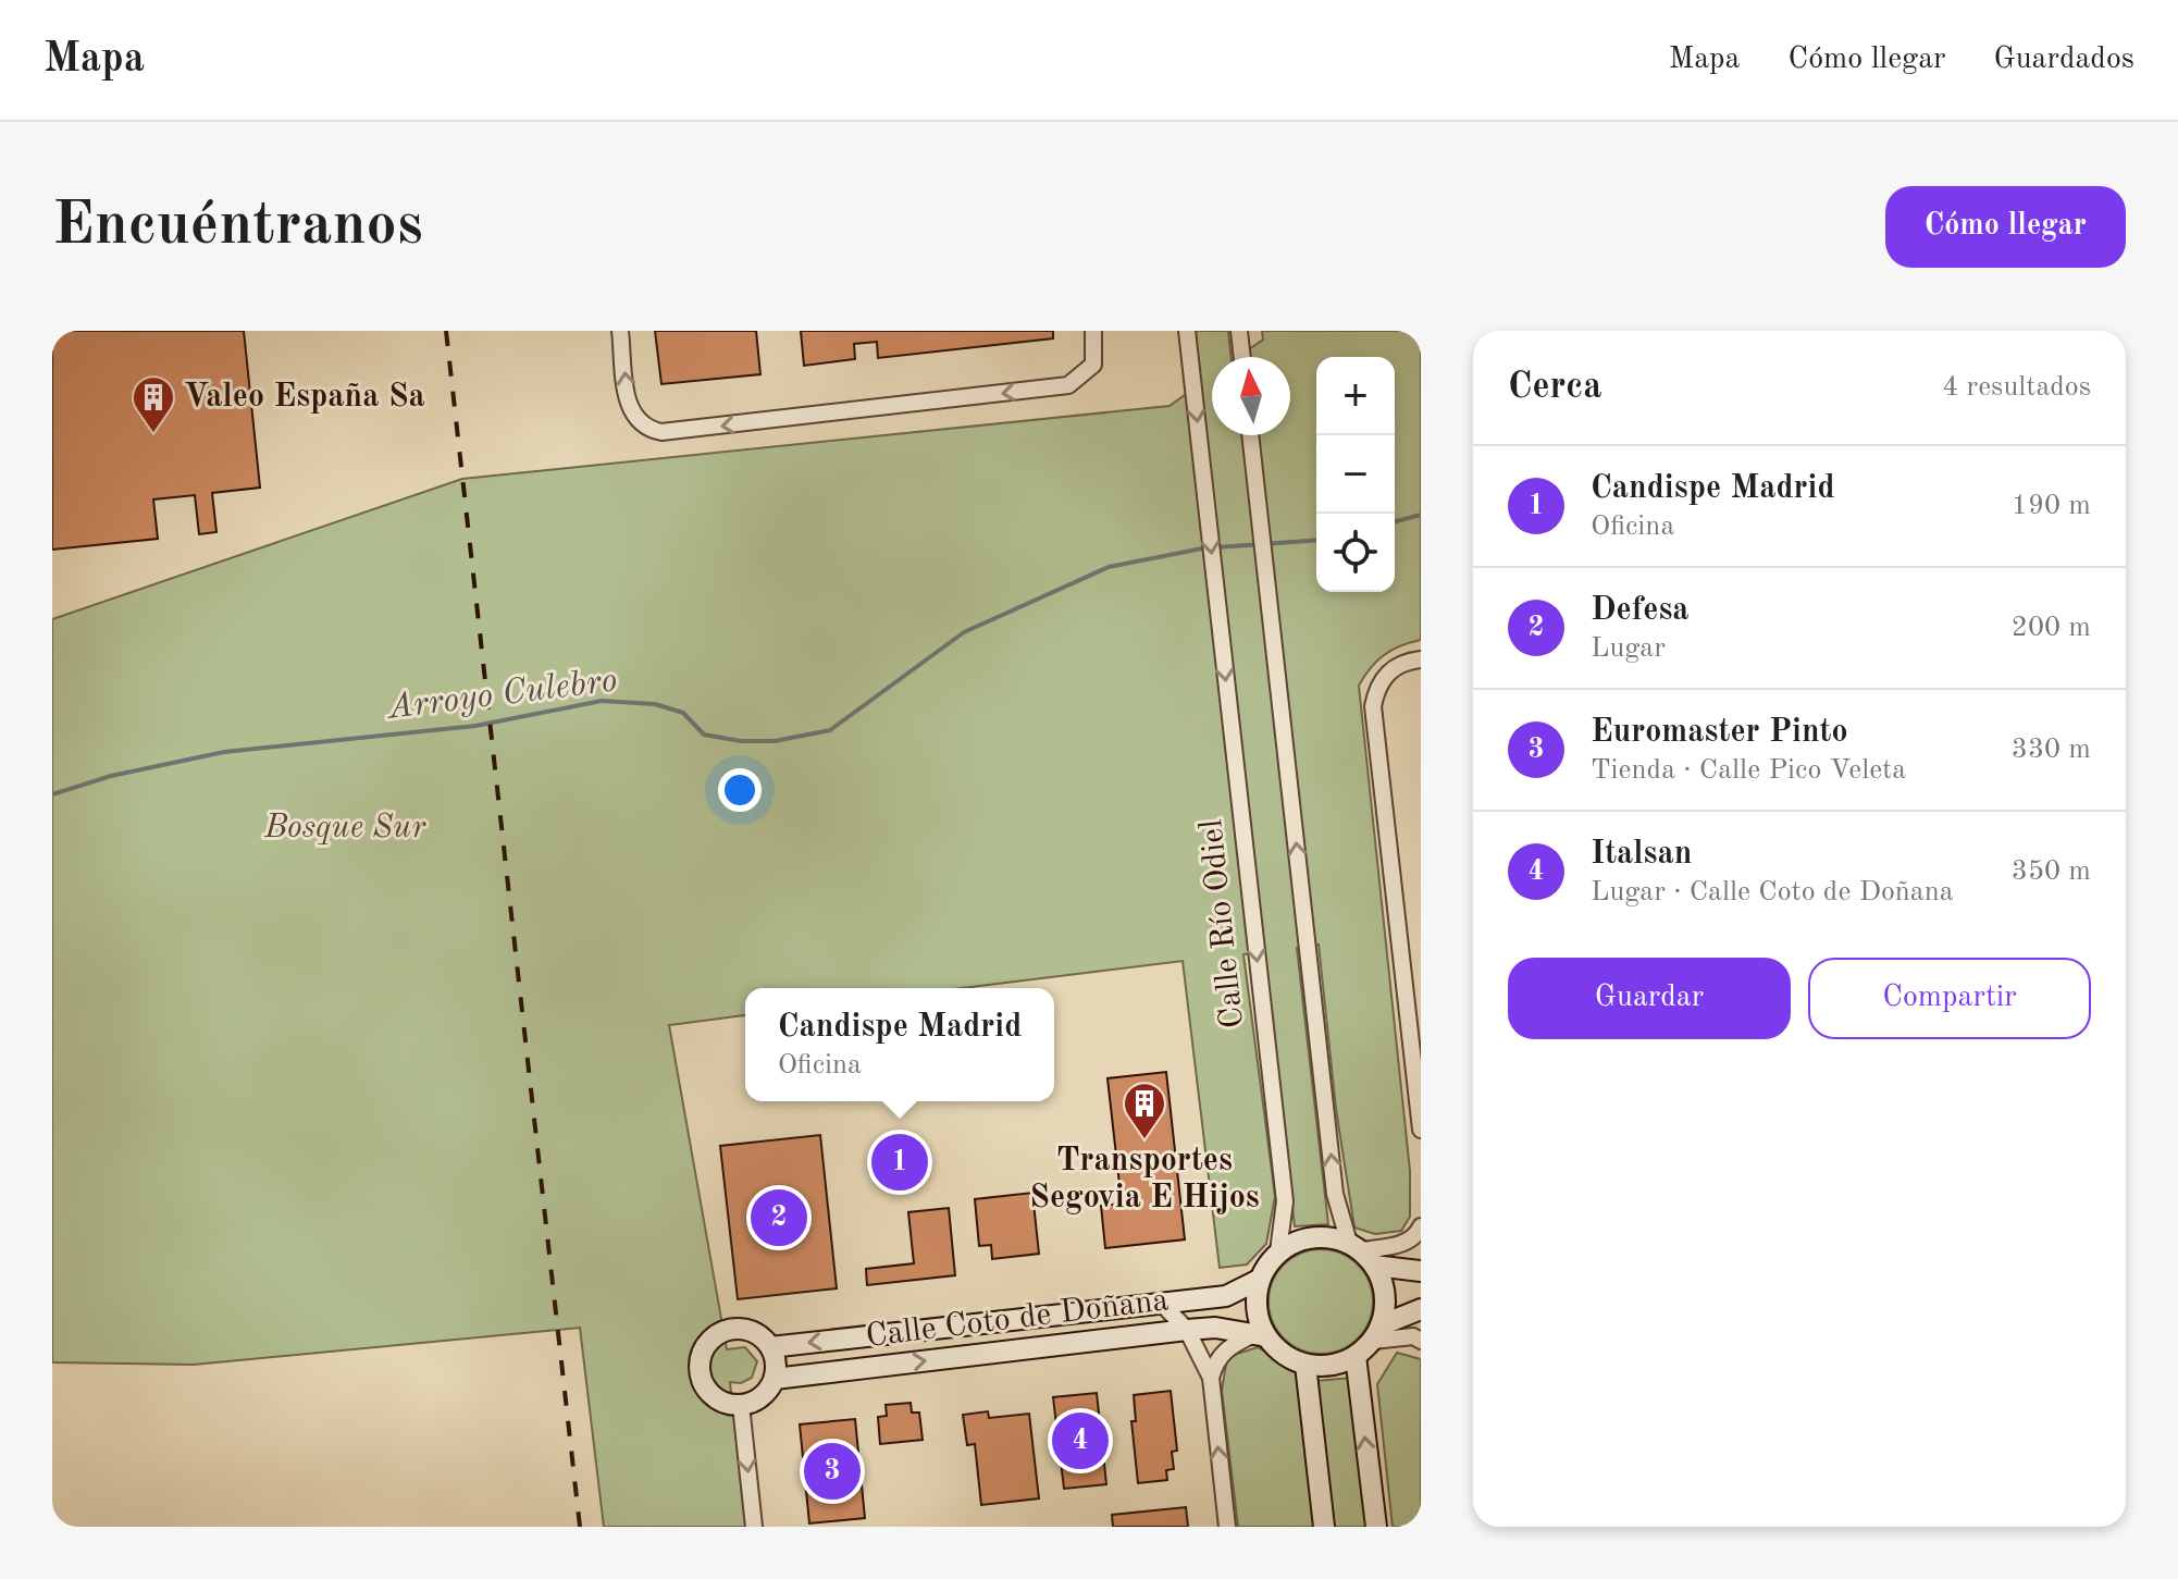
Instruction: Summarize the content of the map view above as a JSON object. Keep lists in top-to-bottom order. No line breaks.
{"streets":{"street":["Calle Río Odiel","Calle Coto de Doñana"]},"crossings":[["Calle Río Odiel","Calle Coto de Doñana"]],"water":["Arroyo Culebro"],"parks":["Bosque Sur"],"places":{"building":["Valeo España Sa","Transportes Segovia E Hijos"]},"north":"top","page":{"header":"Mapa","nav":["Mapa","Cómo llegar","Guardados"],"buttons":["Cómo llegar",["Guardar","Compartir"]],"title":"Encuéntranos","heading":["Cerca","4 resultados"],"map_buttons":["+","−"],"list":[{"mark":"1","name":"Candispe Madrid","note":"Oficina","value":"190 m"},{"mark":"2","name":"Defesa","note":"Lugar","value":"200 m"},{"mark":"3","name":"Euromaster Pinto","note":"Tienda · Calle Pico Veleta","value":"330 m"},{"mark":"4","name":"Italsan","note":"Lugar · Calle Coto de Doñana","value":"350 m"}],"popup":["Candispe Madrid","Oficina"],"pins":["1","2","4","3"]}}
